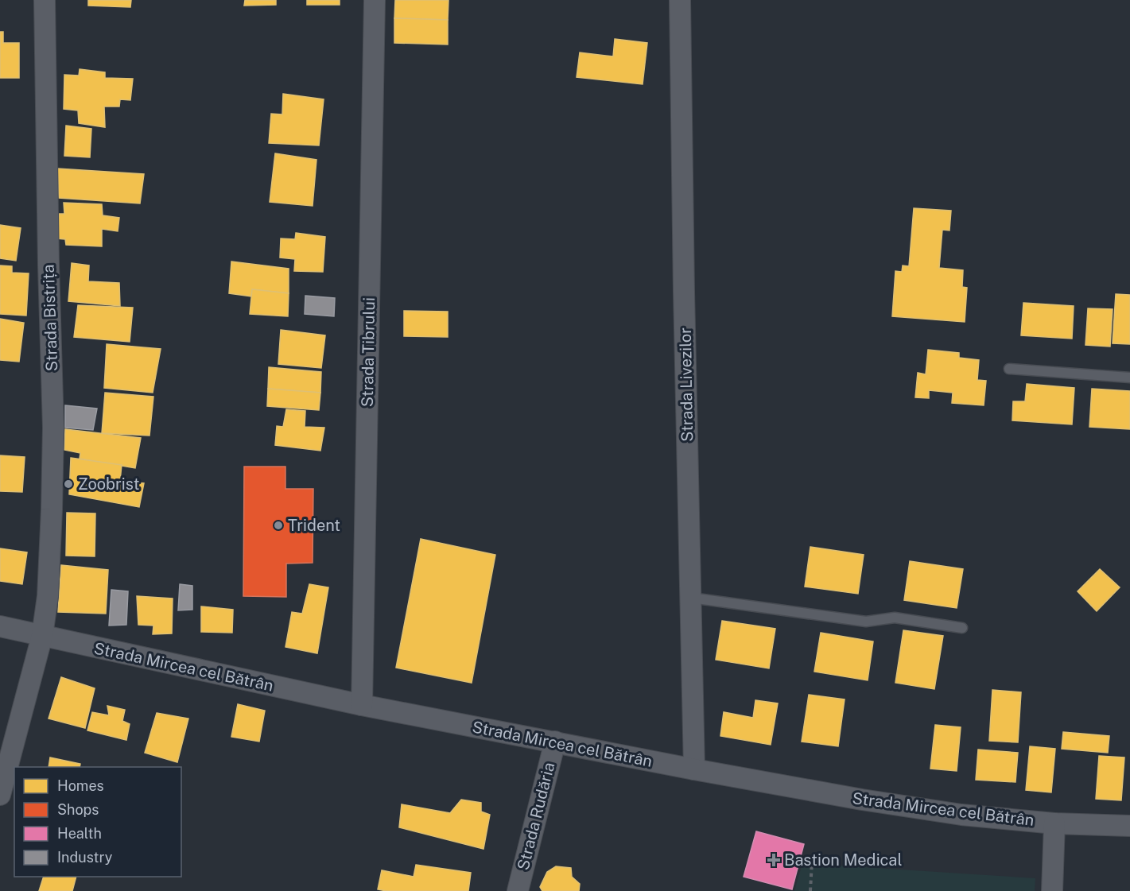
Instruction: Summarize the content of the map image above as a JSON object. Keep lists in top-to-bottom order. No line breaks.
{"streets":{"street":["Strada Bistrița","Strada Tibrului","Strada Livezilor","Strada Mircea cel Bătrân","Strada Rudăria"]},"crossings":[["Strada Bistrița","Strada Mircea cel Bătrân"],["Strada Tibrului","Strada Mircea cel Bătrân"],["Strada Livezilor","Strada Mircea cel Bătrân"],["Strada Mircea cel Bătrân","Strada Rudăria"]],"places":{"other":["Zoobrist","Trident"],"health":["Bastion Medical"]},"legend":["Homes","Shops","Health","Industry"]}
